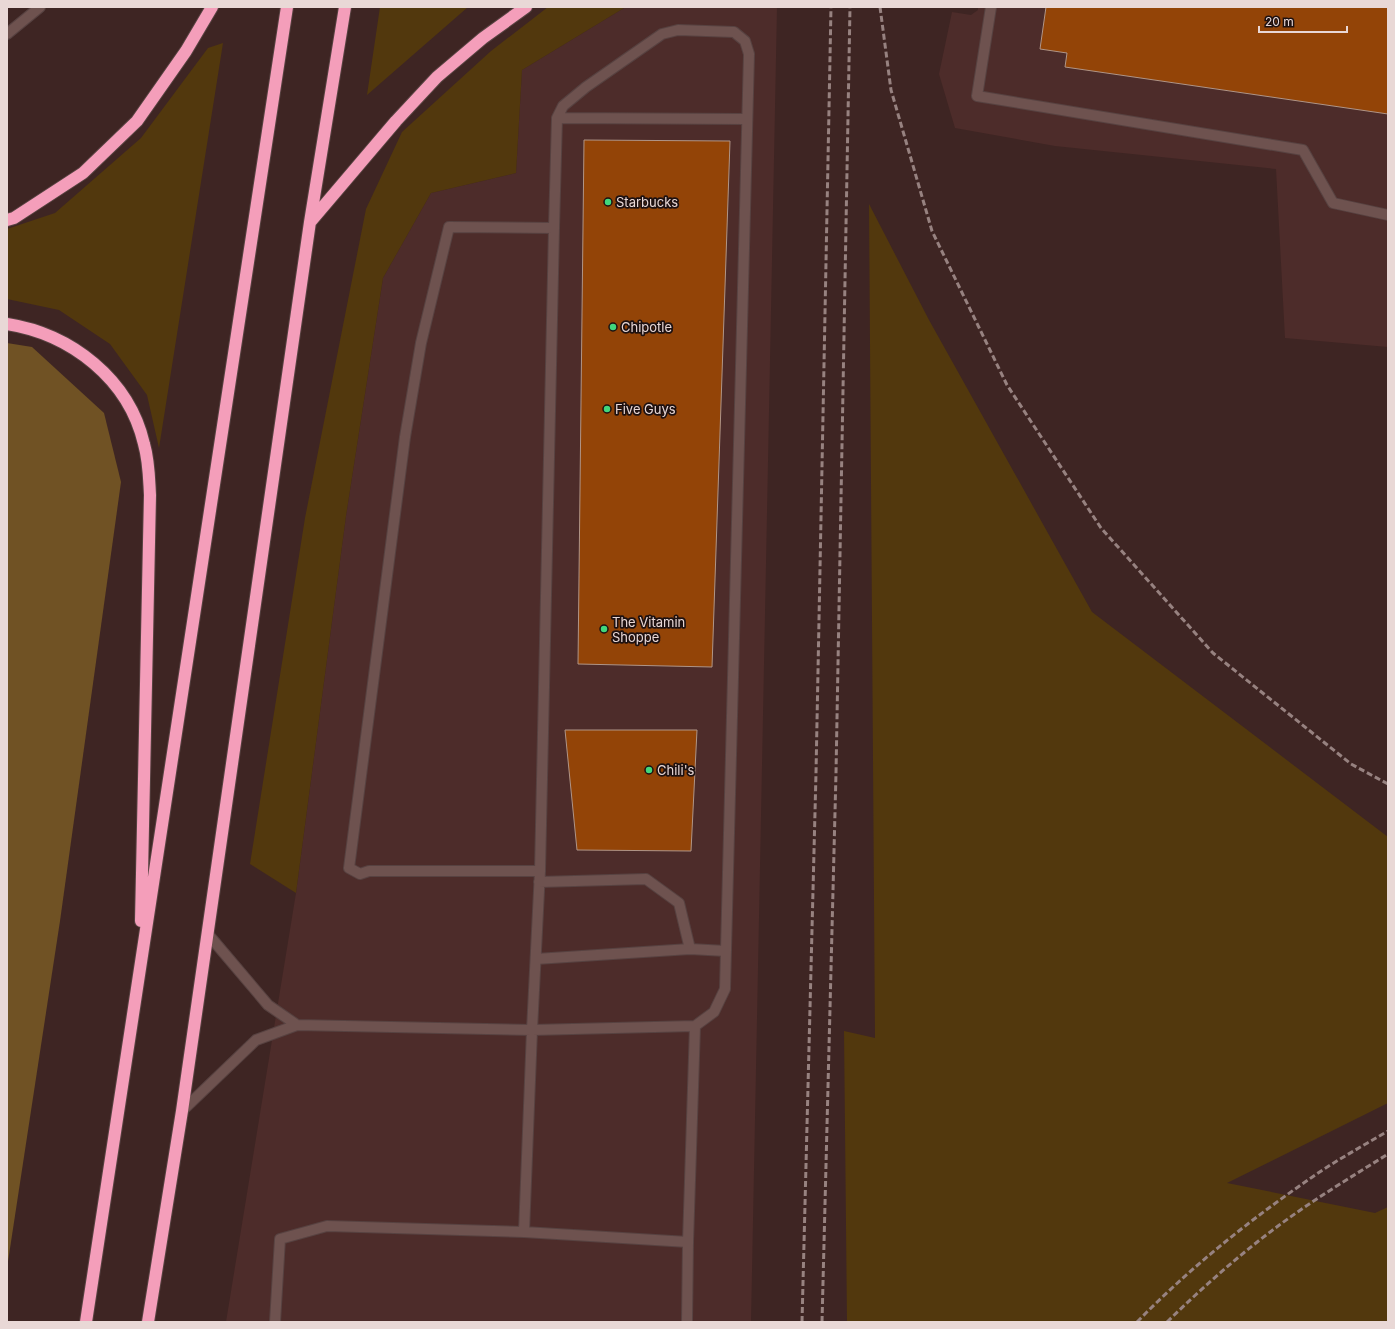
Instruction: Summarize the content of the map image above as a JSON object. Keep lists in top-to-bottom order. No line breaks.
{"places":["Starbucks","Chipotle","Five Guys","The Vitamin Shoppe","Chili's"],"scale_bar":"20 m"}
